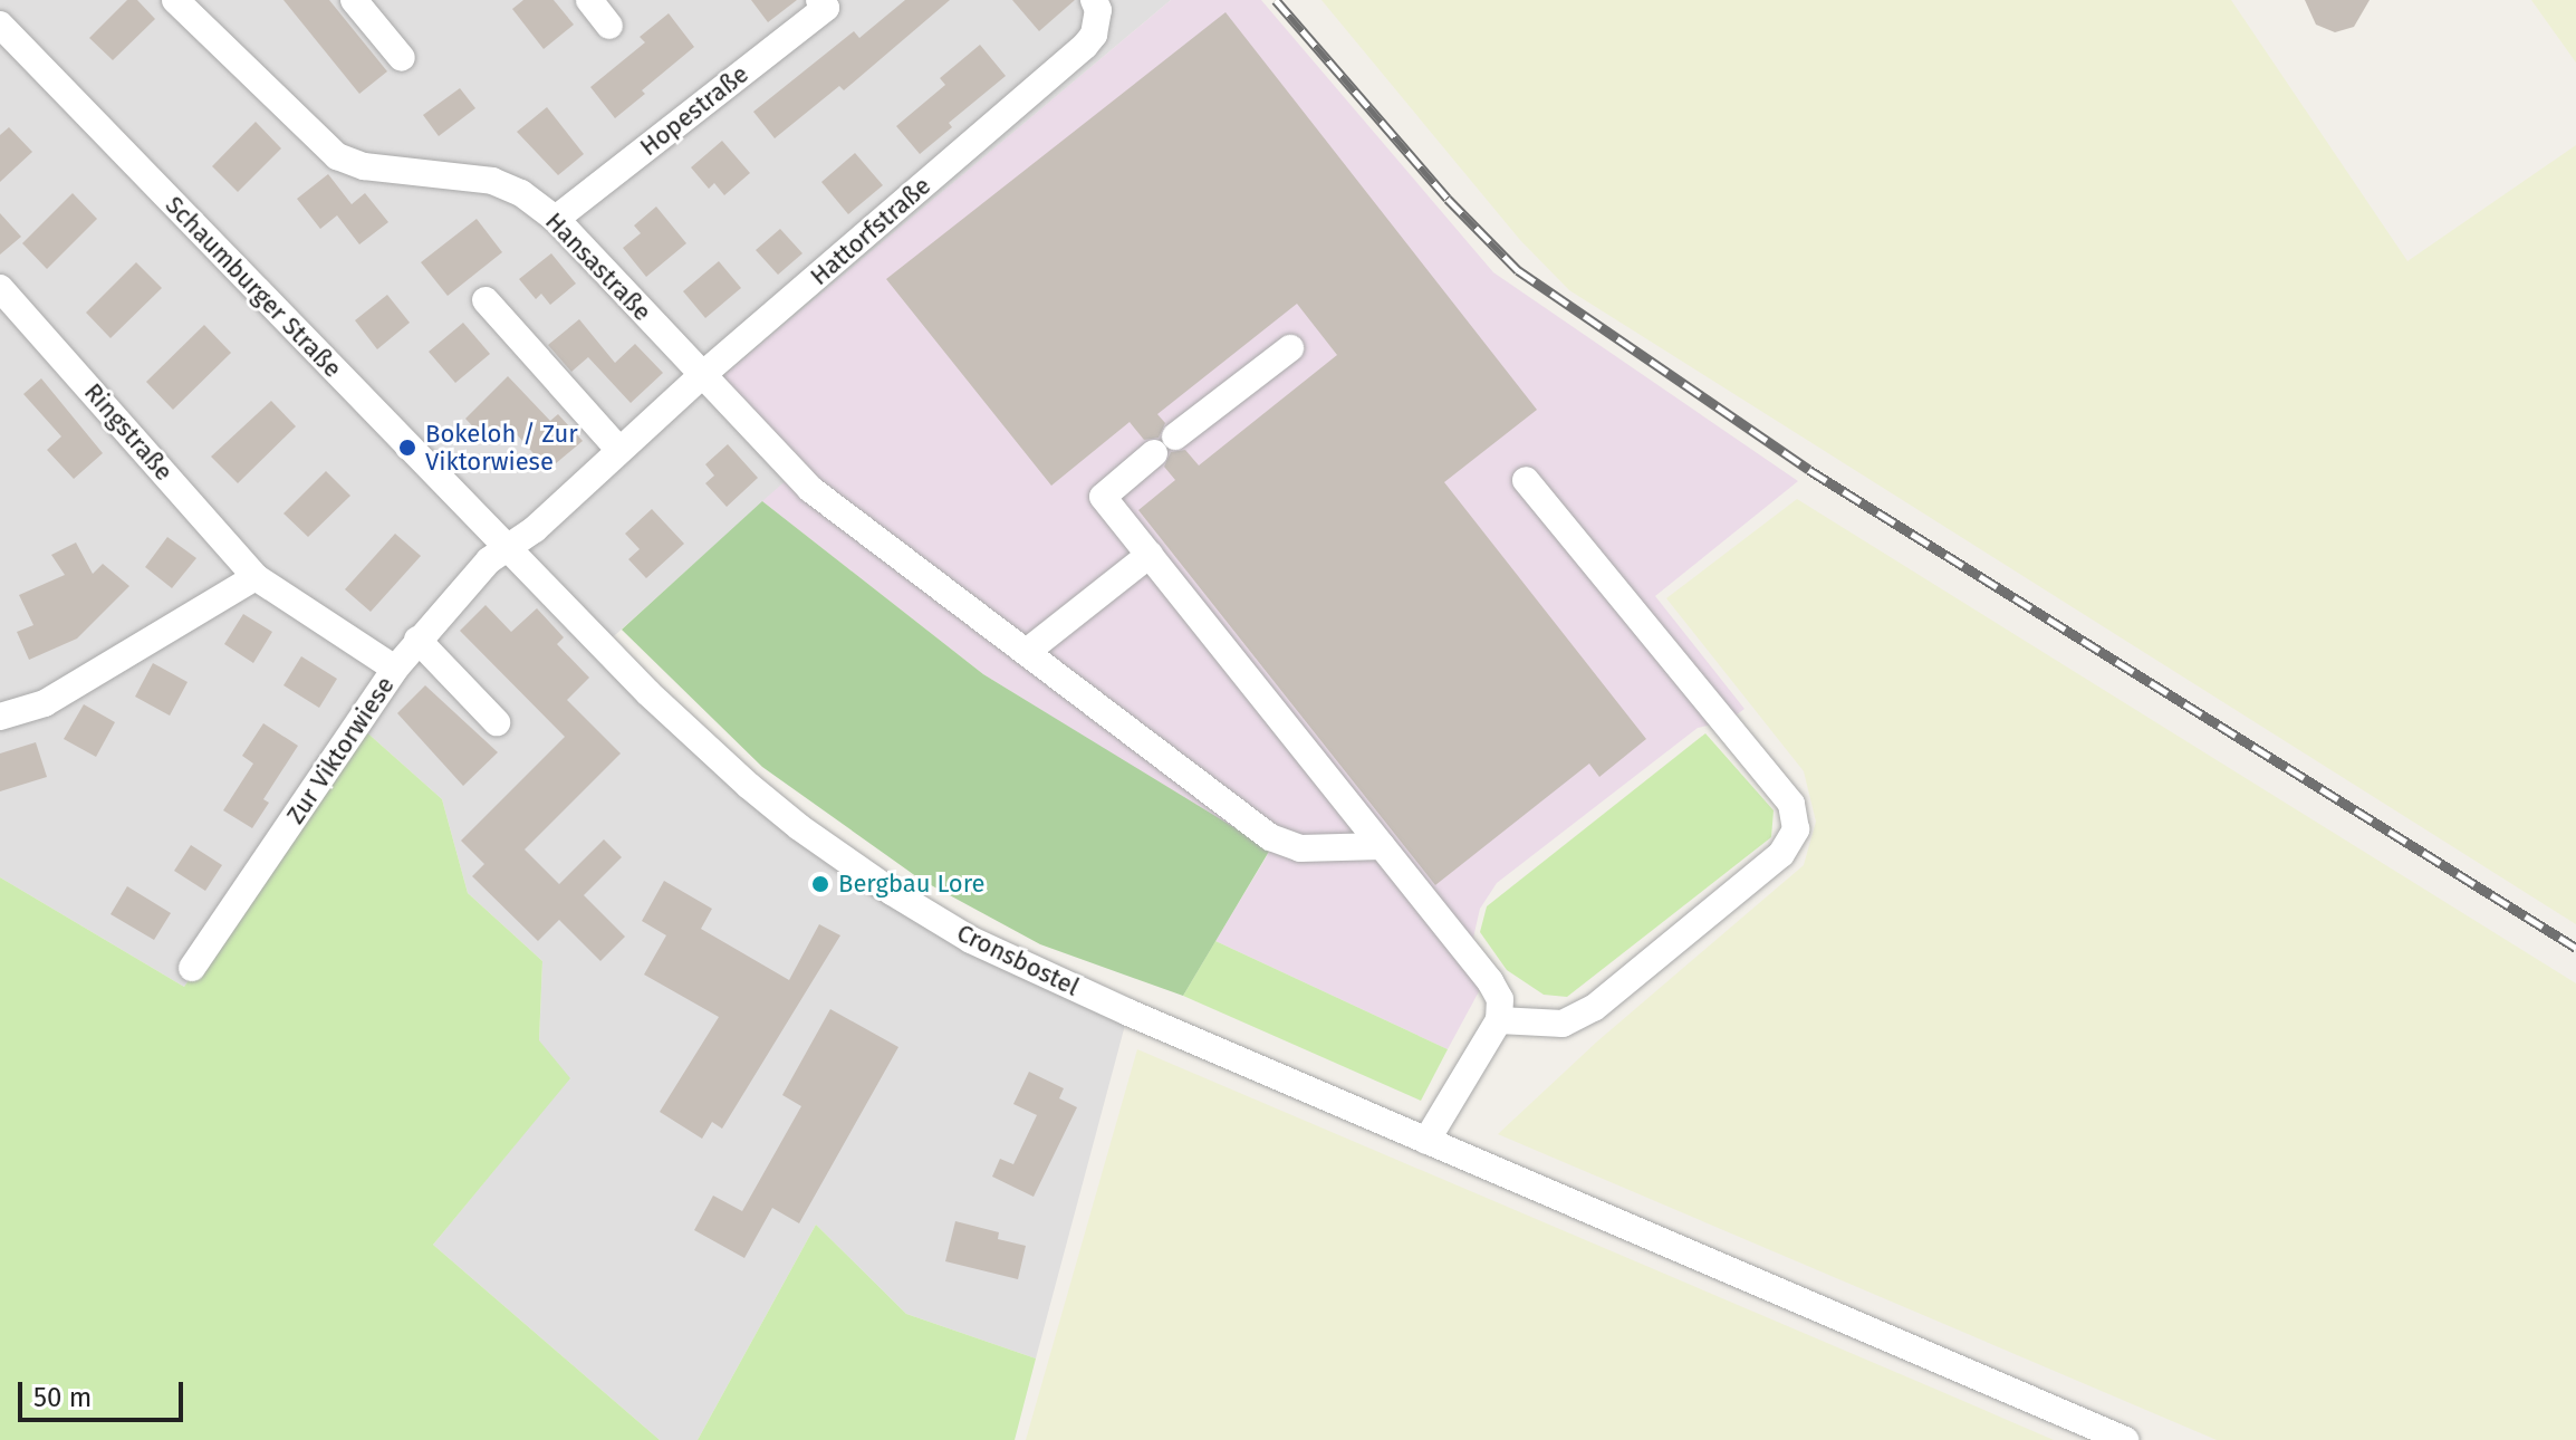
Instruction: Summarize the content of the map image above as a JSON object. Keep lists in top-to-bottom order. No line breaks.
{"streets":{"street":["Hopestraße","Hattorfstraße","Hansastraße","Schaumburger Straße","Ringstraße","Zur Viktorwiese","Cronsbostel"]},"crossings":[["Hopestraße","Hansastraße"],["Hattorfstraße","Hansastraße"],["Hattorfstraße","Schaumburger Straße"],["Hattorfstraße","Zur Viktorwiese"],["Hattorfstraße","Cronsbostel"],["Schaumburger Straße","Zur Viktorwiese"],["Schaumburger Straße","Cronsbostel"],["Ringstraße","Zur Viktorwiese"],["Zur Viktorwiese","Cronsbostel"]],"places":["Bokeloh / Zur Viktorwiese","Bergbau Lore"],"scale_bar":"50 m"}
